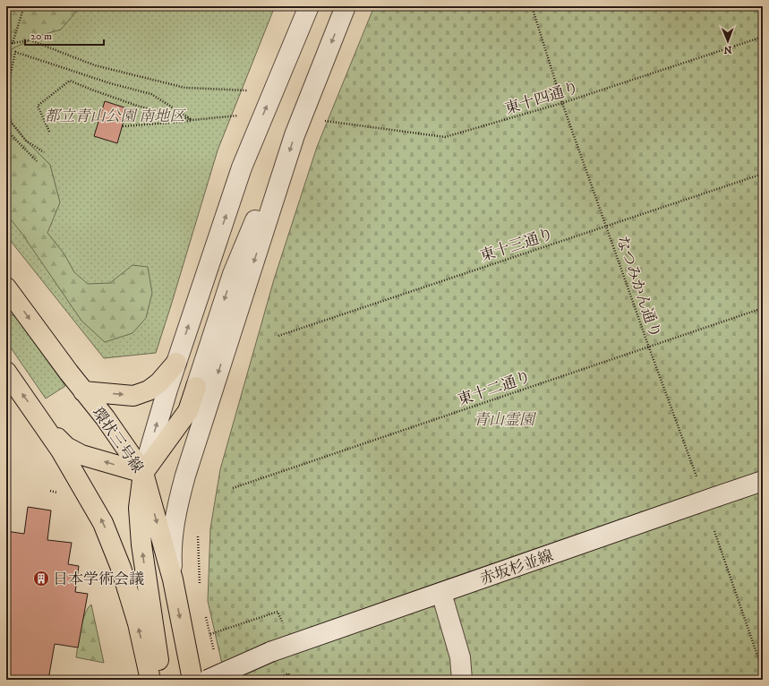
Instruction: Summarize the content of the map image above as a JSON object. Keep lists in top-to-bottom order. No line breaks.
{"streets":{"main road":["環状三号線"],"street":["赤坂杉並線"],"path":["東十四通り","東十三通り","なつみかん通り","東十二通り"]},"crossings":[["東十四通り","なつみかん通り"],["東十三通り","なつみかん通り"],["なつみかん通り","東十二通り"]],"parks":["都立青山公園 南地区","青山霊園"],"places":{"building":["日本学術会議"]},"scale_bar":"20 m","north":"bottom"}
